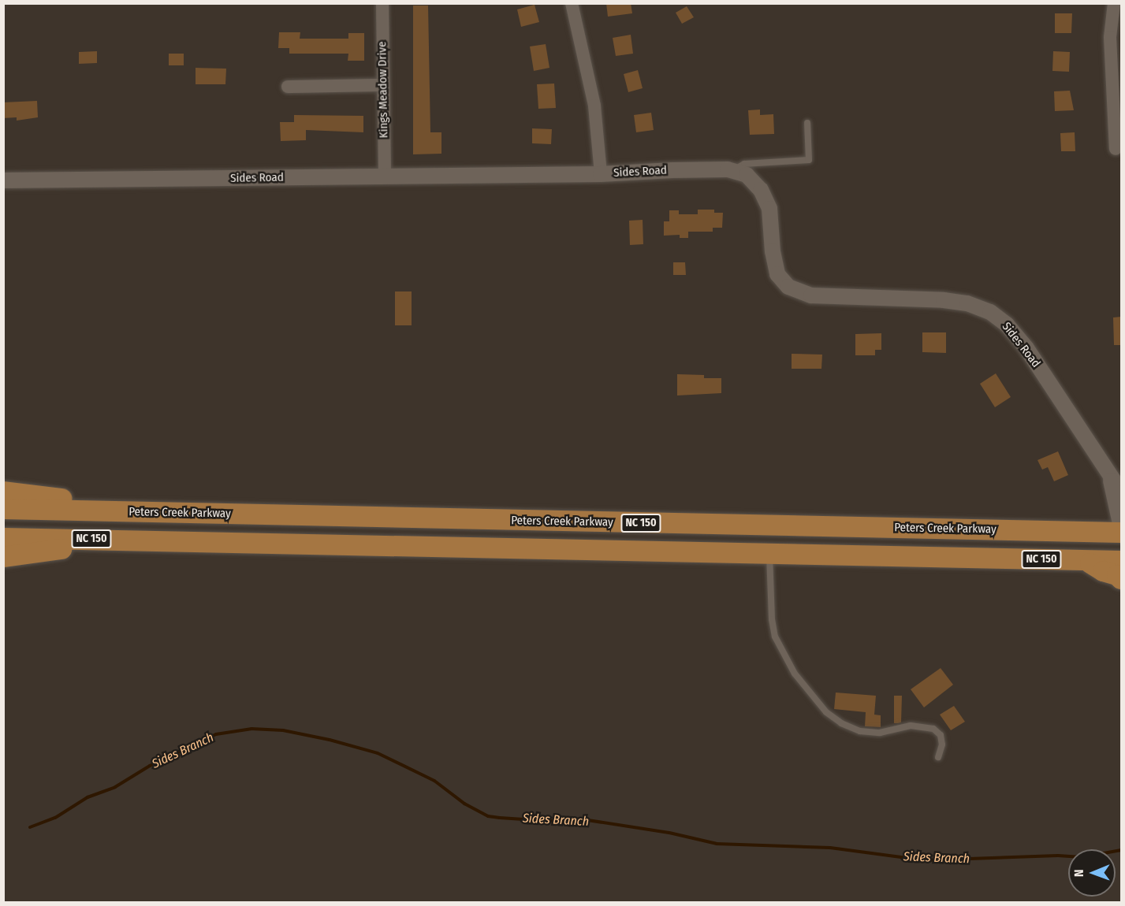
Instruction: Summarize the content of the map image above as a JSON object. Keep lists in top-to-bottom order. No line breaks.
{"streets":{"main road":["Peters Creek Parkway","NC 150"],"street":["Kings Meadow Drive","Sides Road"]},"crossings":[["Kings Meadow Drive","Sides Road"]],"water":["Sides Branch"],"north":"left"}
